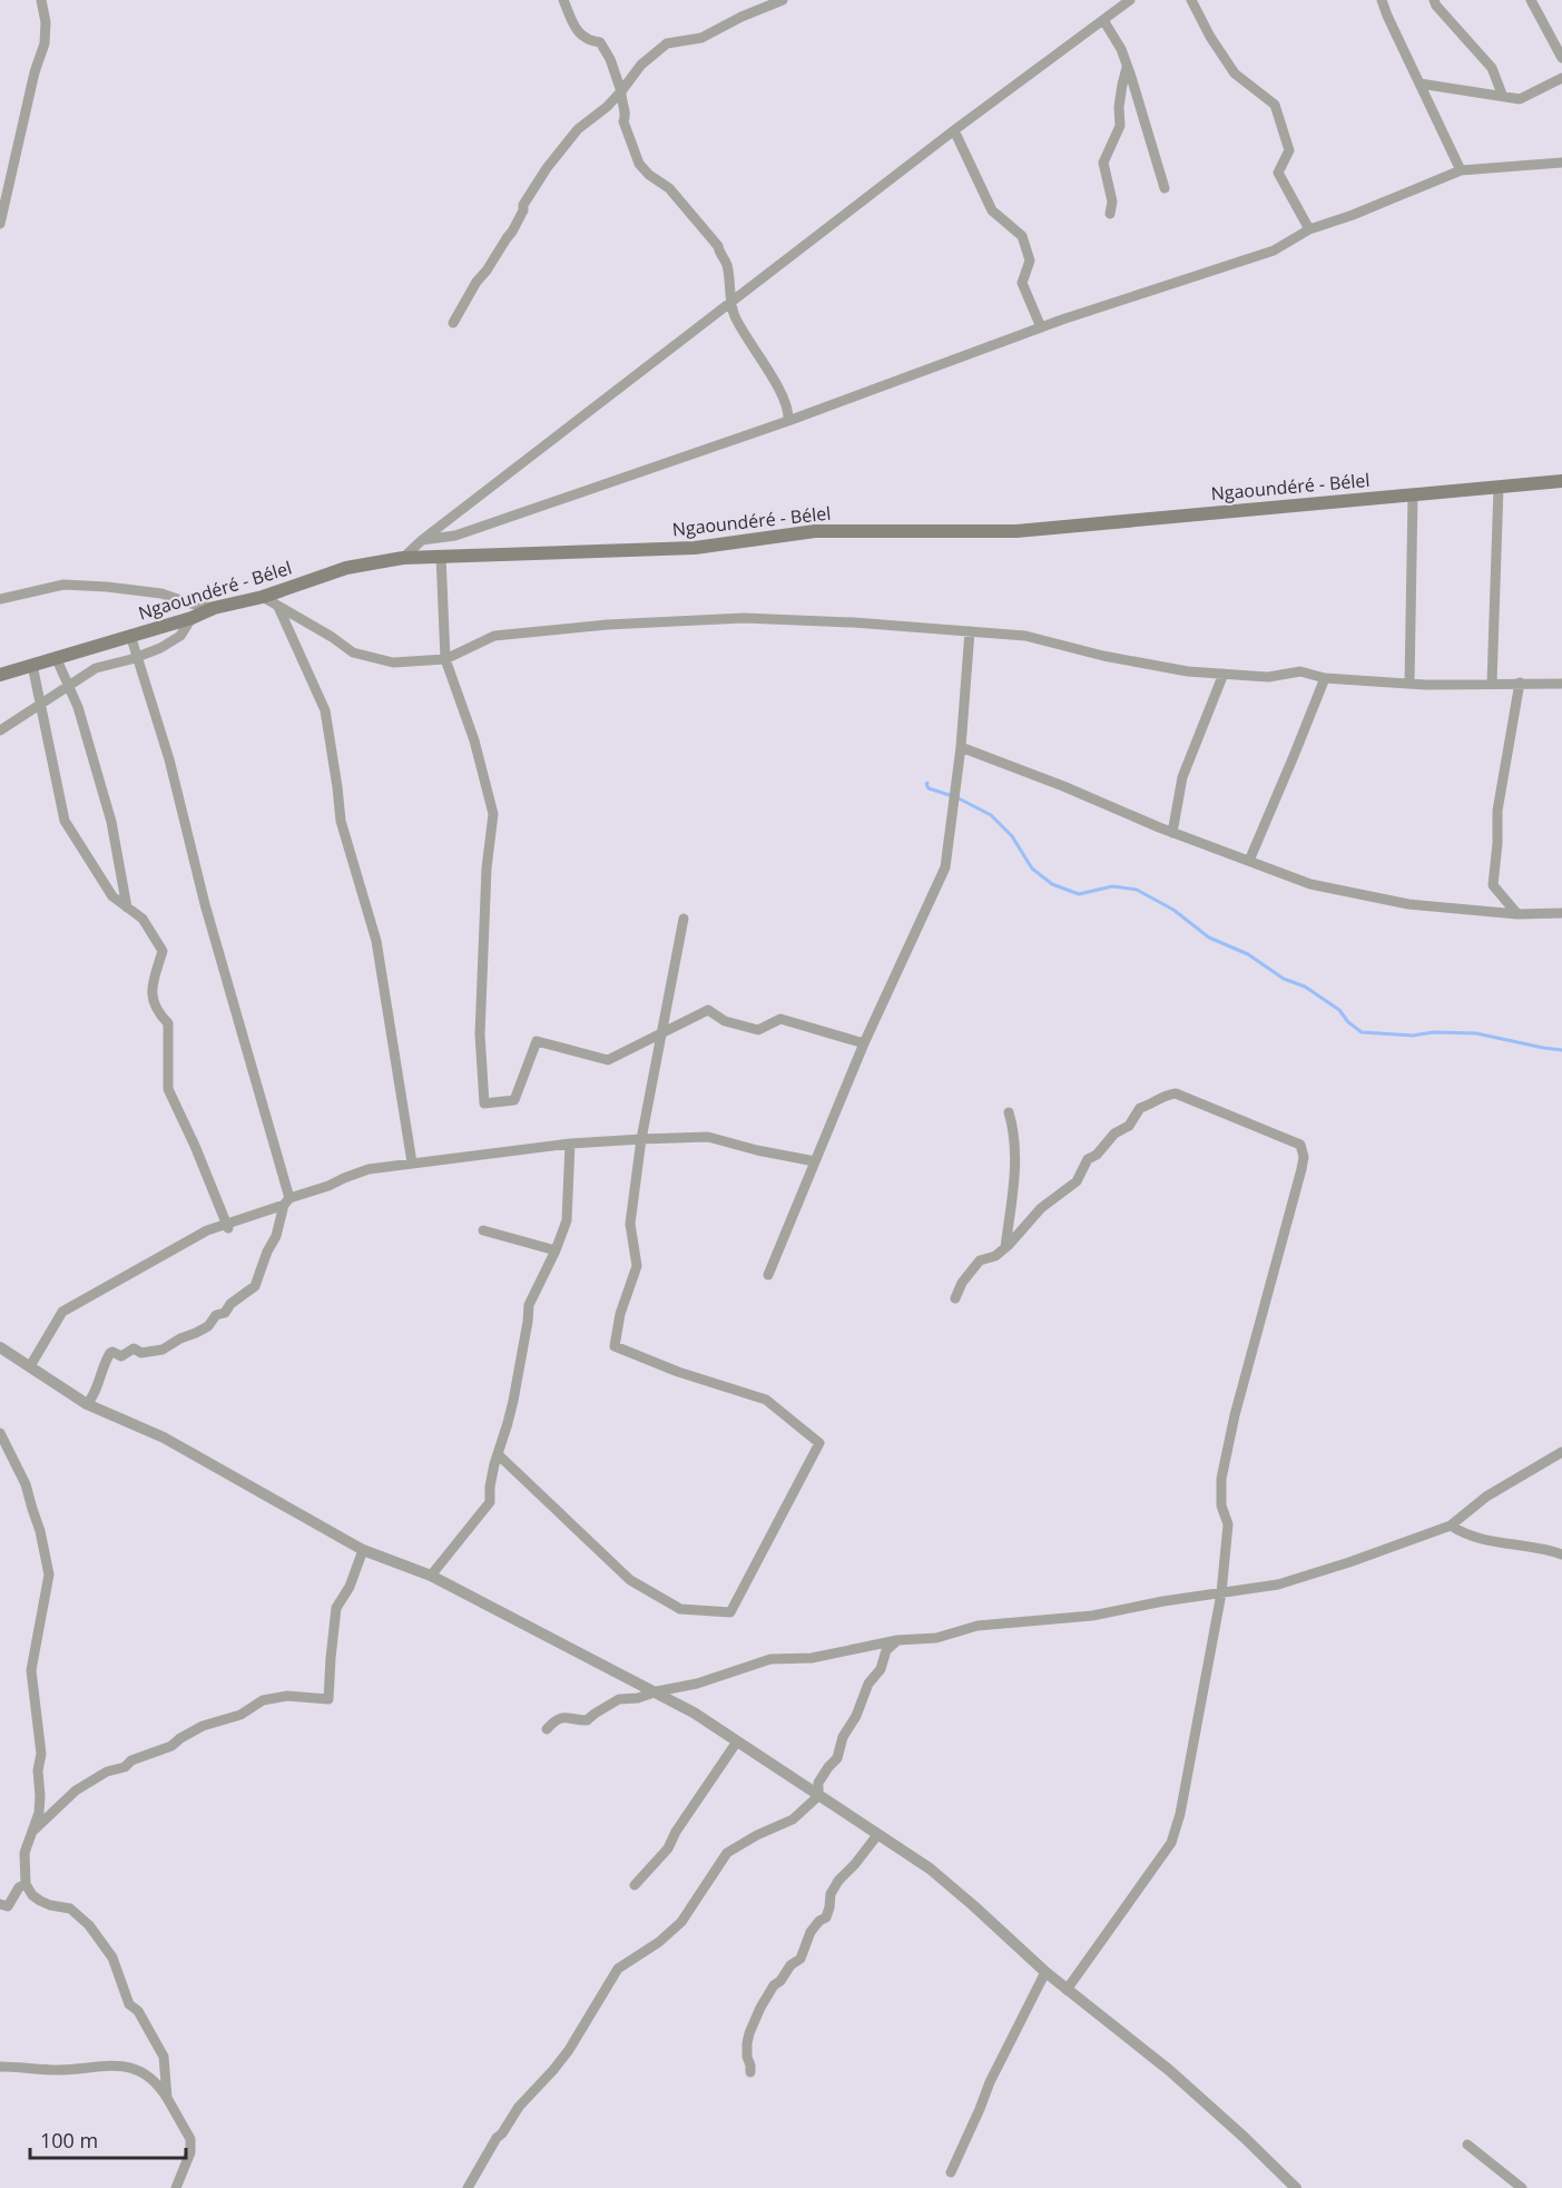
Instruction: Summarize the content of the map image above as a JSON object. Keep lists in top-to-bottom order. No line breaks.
{"streets":{"main road":["Ngaoundéré - Bélel"]},"scale_bar":"100 m"}
